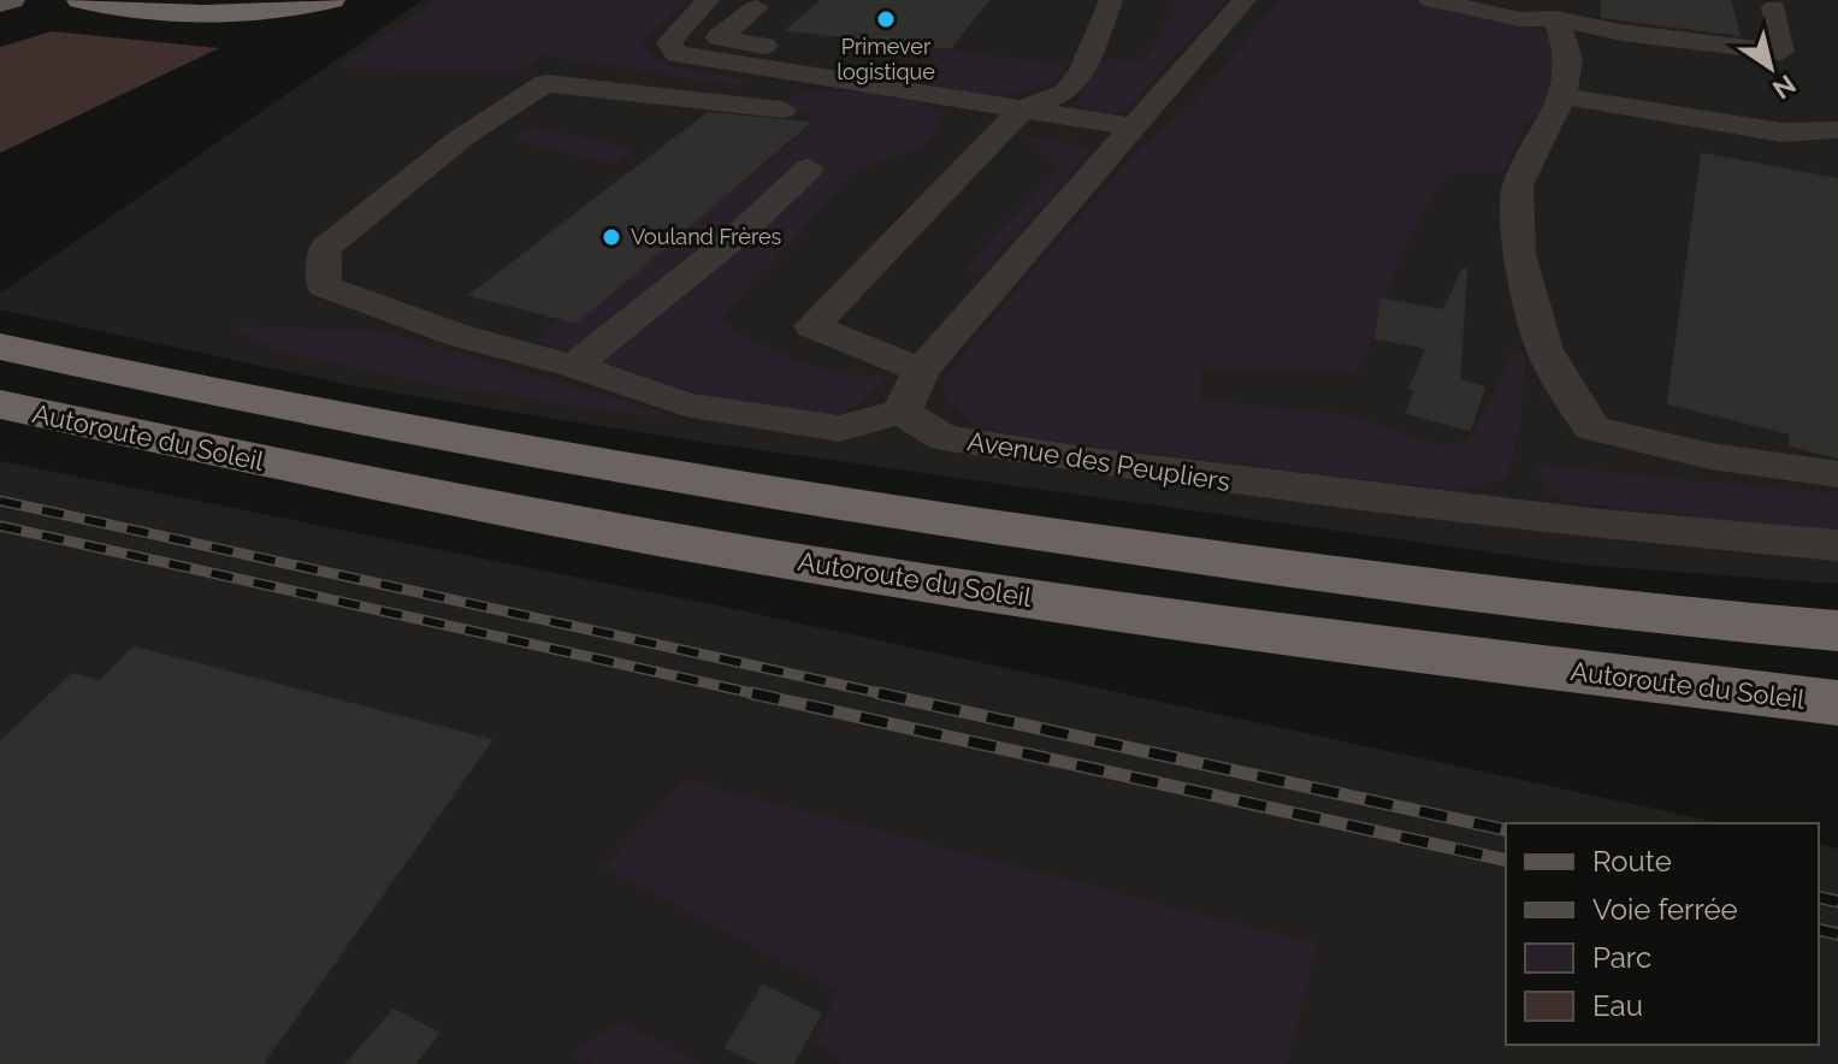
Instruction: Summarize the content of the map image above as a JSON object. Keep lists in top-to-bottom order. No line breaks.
{"streets":{"highway":["Autoroute du Soleil"],"street":["Avenue des Peupliers"]},"places":["Primever logistique","Vouland Frères"],"legend":["Route","Voie ferrée","Parc","Eau"],"north":"bottom right"}
